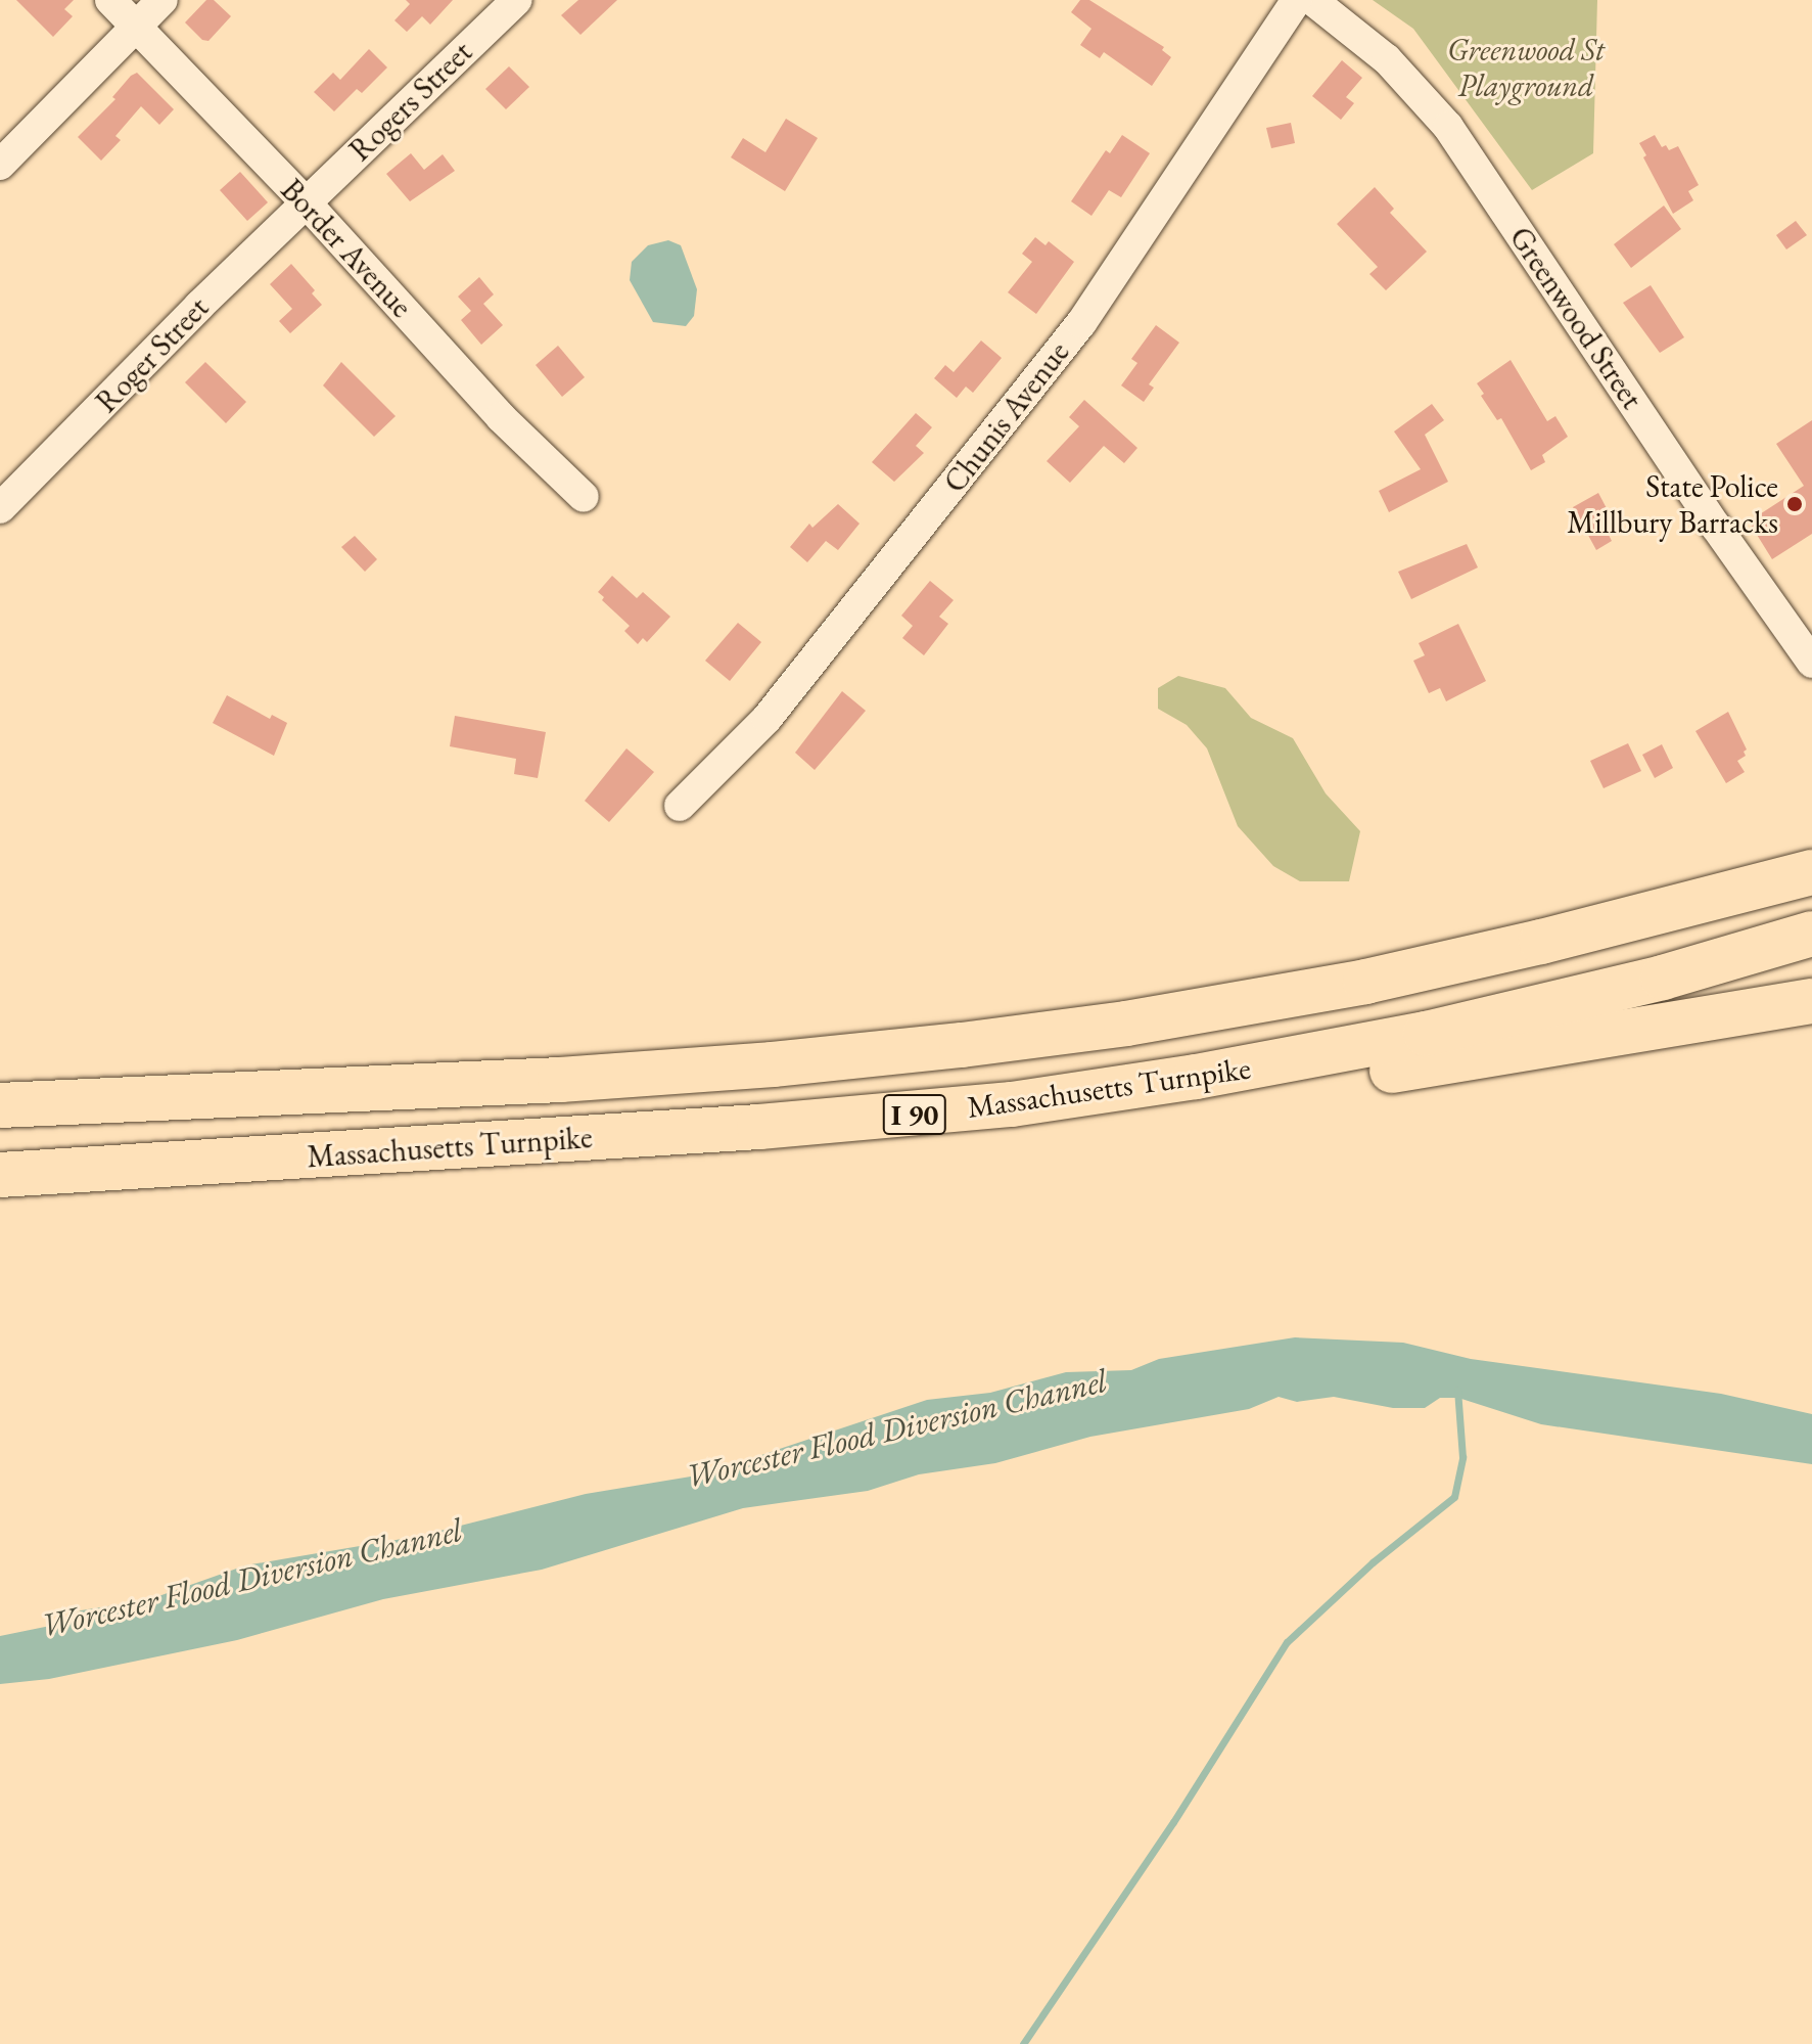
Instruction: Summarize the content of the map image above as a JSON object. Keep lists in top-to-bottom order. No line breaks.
{"streets":{"highway":["Massachusetts Turnpike","I 90"],"street":["Rogers Street","Border Avenue","Greenwood Street","Roger Street","Chunis Avenue"]},"crossings":[["Rogers Street","Border Avenue"],["Rogers Street","Roger Street"],["Border Avenue","Roger Street"]],"water":["Worcester Flood Diversion Channel"],"parks":["Greenwood St Playground"],"places":["State Police Millbury Barracks"]}
